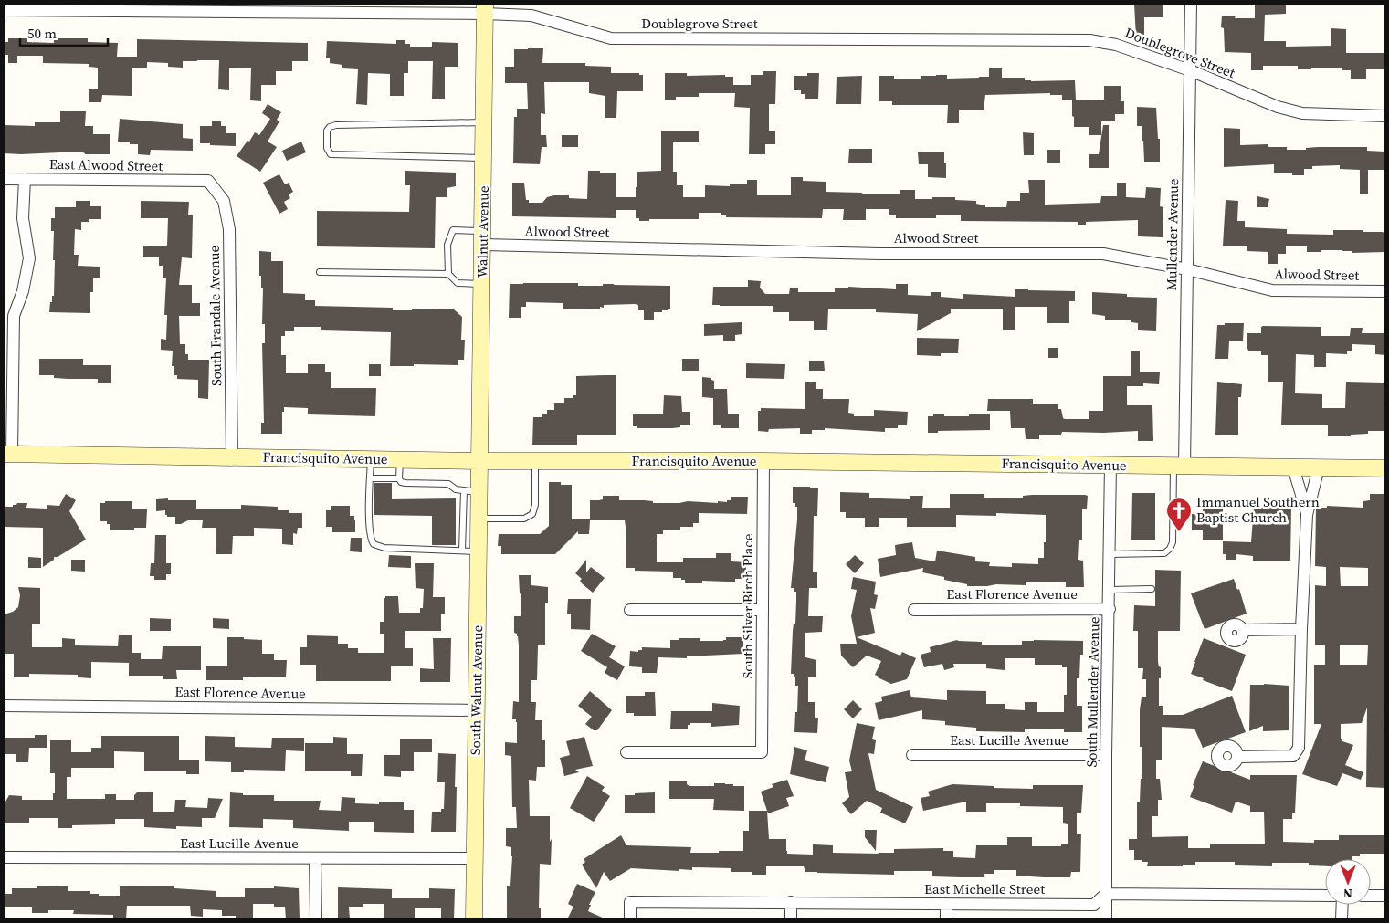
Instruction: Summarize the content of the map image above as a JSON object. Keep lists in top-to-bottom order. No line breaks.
{"streets":{"street":["Doublegrove Street","East Alwood Street","Walnut Avenue","Alwood Street","Mullender Avenue","South Frandale Avenue","Francisquito Avenue","East Florence Avenue","South Silver Birch Place","South Walnut Avenue","South Mullender Avenue","East Lucille Avenue","East Michelle Street"]},"crossings":[["Doublegrove Street","Walnut Avenue"],["Doublegrove Street","Mullender Avenue"],["East Alwood Street","South Frandale Avenue"],["Walnut Avenue","Alwood Street"],["Walnut Avenue","Francisquito Avenue"],["Walnut Avenue","South Walnut Avenue"],["Alwood Street","Mullender Avenue"],["Mullender Avenue","Francisquito Avenue"],["South Frandale Avenue","Francisquito Avenue"],["Francisquito Avenue","South Silver Birch Place"],["Francisquito Avenue","South Walnut Avenue"],["Francisquito Avenue","South Mullender Avenue"],["East Florence Avenue","South Walnut Avenue"],["East Florence Avenue","South Mullender Avenue"],["South Walnut Avenue","East Lucille Avenue"],["South Mullender Avenue","East Lucille Avenue"],["South Mullender Avenue","East Michelle Street"]],"places":{"church":["Immanuel Southern Baptist Church"]},"scale_bar":"50 m","north":"bottom"}
